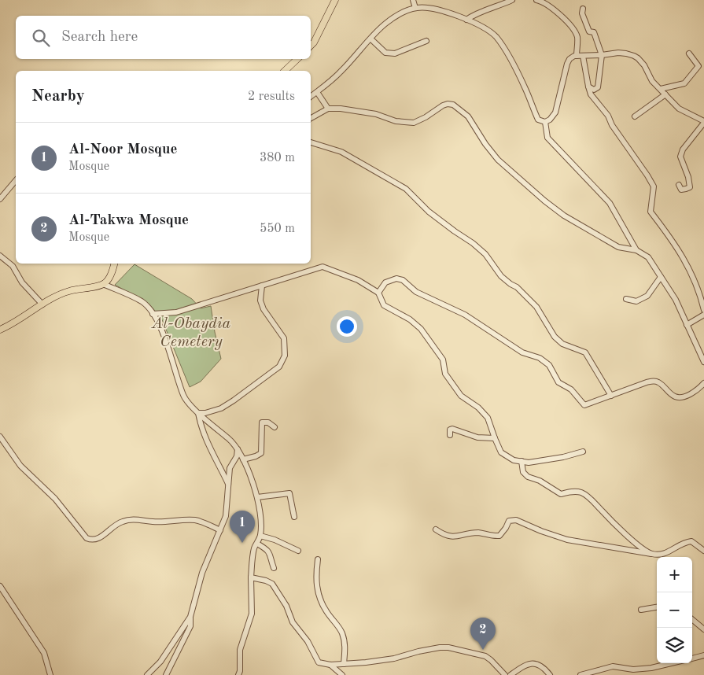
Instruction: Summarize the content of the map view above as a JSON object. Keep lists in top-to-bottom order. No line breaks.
{"parks":["Al-Obaydia Cemetery"],"page":{"search":"Search here","heading":["Nearby","2 results"],"list":[{"mark":"1","name":"Al-Noor Mosque","note":"Mosque","value":"380 m"},{"mark":"2","name":"Al-Takwa Mosque","note":"Mosque","value":"550 m"}],"pins":["1","2"],"map_buttons":["+","−"]}}
